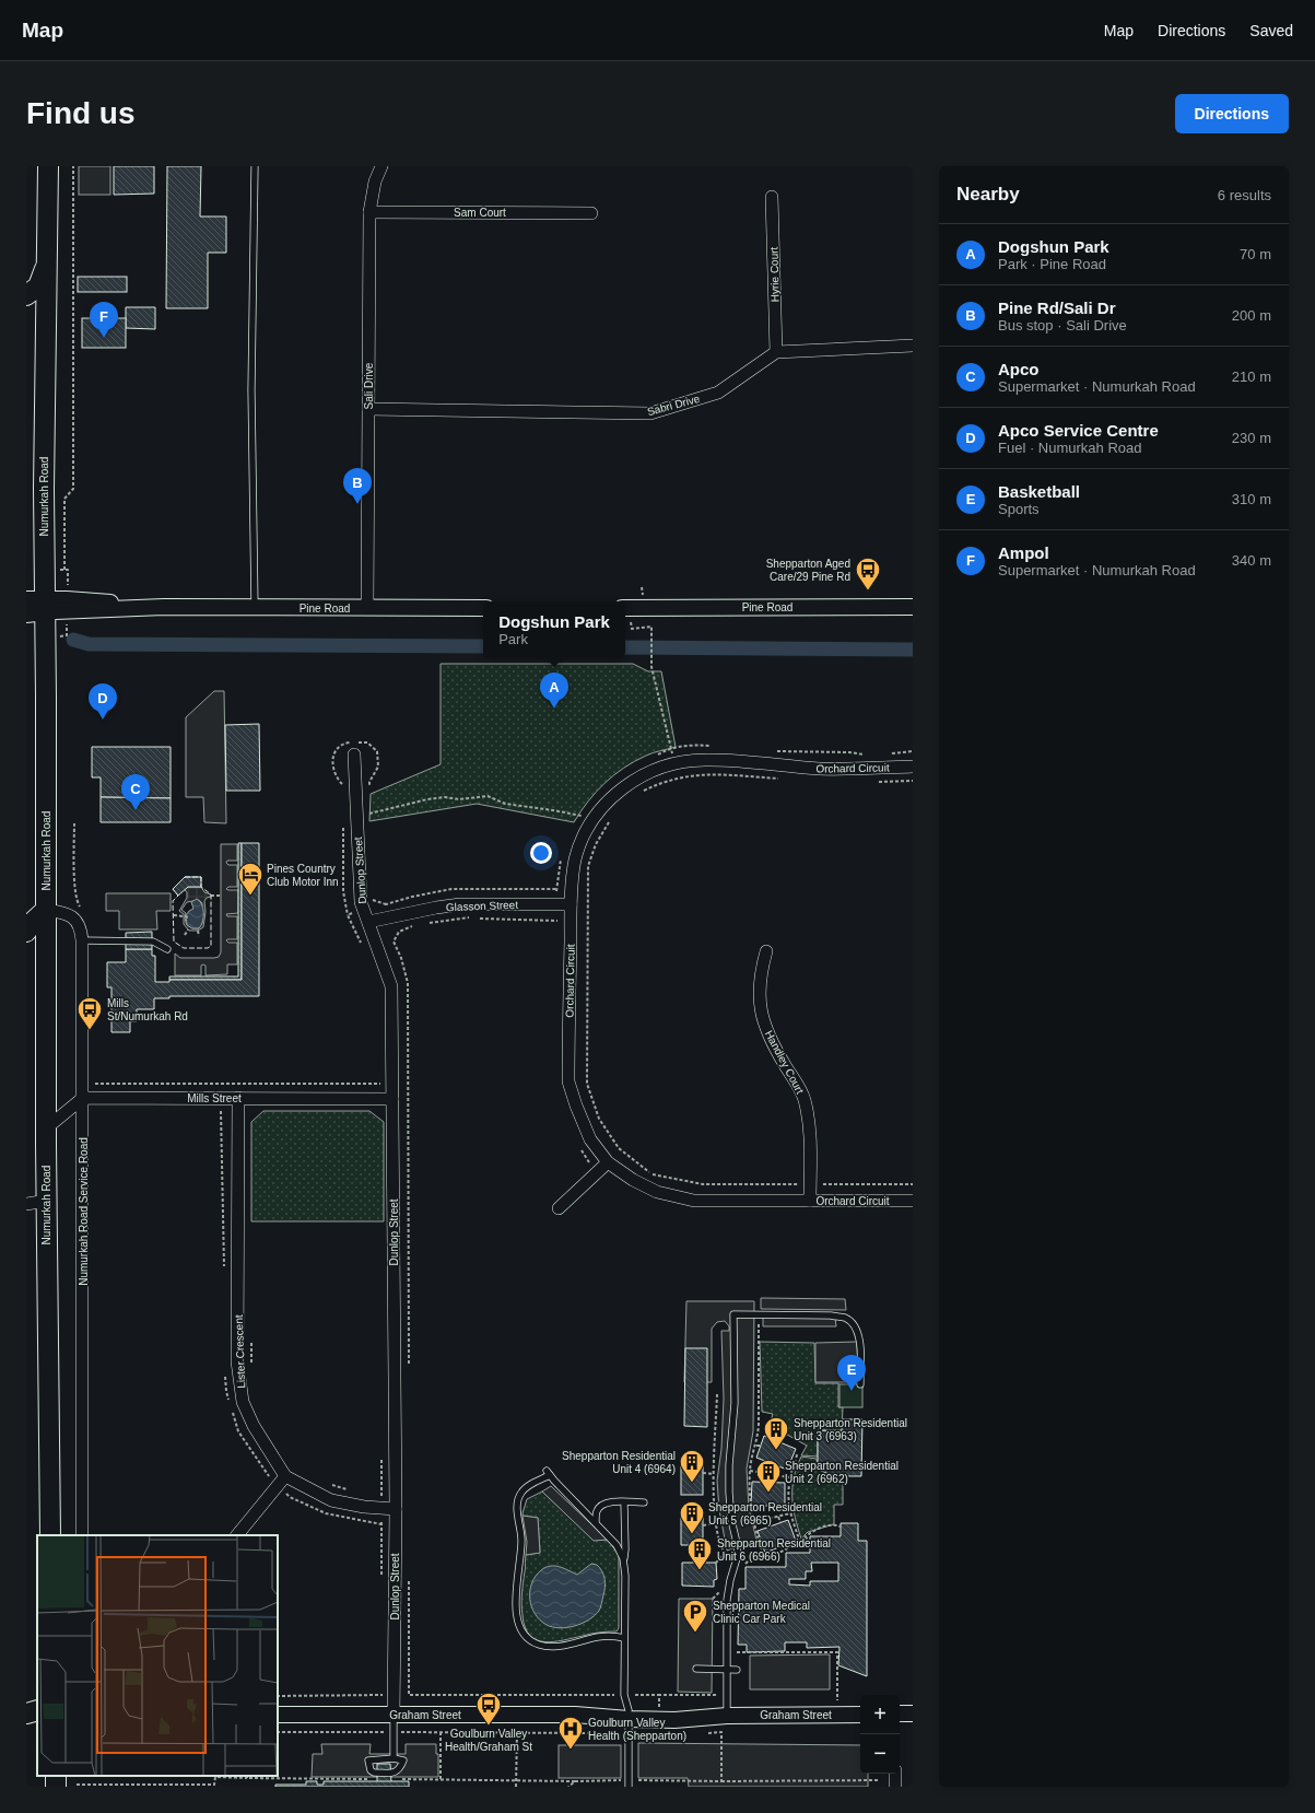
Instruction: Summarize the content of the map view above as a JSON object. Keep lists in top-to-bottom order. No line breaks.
{"streets":{"highway":["Numurkah Road"],"street":["Sam Court","Hyrie Court","Sali Drive","Sabri Drive","Pine Road","Orchard Circuit","Dunlop Street","Glasson Street","Handley Court","Mills Street","Numurkah Road Service Road","Lister Crescent","Graham Street"]},"crossings":[["Sam Court","Sali Drive"],["Hyrie Court","Sabri Drive"],["Sali Drive","Sabri Drive"],["Sali Drive","Pine Road"],["Numurkah Road","Pine Road"],["Numurkah Road","Numurkah Road Service Road"],["Orchard Circuit","Glasson Street"],["Orchard Circuit","Handley Court"],["Dunlop Street","Glasson Street"],["Dunlop Street","Mills Street"],["Dunlop Street","Graham Street"],["Mills Street","Numurkah Road Service Road"],["Mills Street","Lister Crescent"]],"places":{"bus stop":["Shepparton Aged Care/29 Pine Rd","Mills St/Numurkah Rd","Goulburn Valley Health/Graham St"],"hotel":["Pines Country Club Motor Inn"],"building":["Shepparton Residential Unit 3 (6963)","Shepparton Residential Unit 4 (6964)","Shepparton Residential Unit 2 (6962)","Shepparton Residential Unit 5 (6965)","Shepparton Residential Unit 6 (6966)"],"parking":["Shepparton Medical Clinic Car Park"],"hospital":["Goulburn Valley Health (Shepparton)"]},"page":{"header":"Map","nav":["Map","Directions","Saved"],"buttons":"Directions","title":"Find us","heading":["Nearby","6 results"],"list":[{"mark":"A","name":"Dogshun Park","note":"Park · Pine Road","value":"70 m"},{"mark":"B","name":"Pine Rd/Sali Dr","note":"Bus stop · Sali Drive","value":"200 m"},{"mark":"C","name":"Apco","note":"Supermarket · Numurkah Road","value":"210 m"},{"mark":"D","name":"Apco Service Centre","note":"Fuel · Numurkah Road","value":"230 m"},{"mark":"E","name":"Basketball","note":"Sports","value":"310 m"},{"mark":"F","name":"Ampol","note":"Supermarket · Numurkah Road","value":"340 m"}],"pins":["F","B","A","D","C","E"],"popup":["Dogshun Park","Park"],"map_buttons":["+","−"]}}
